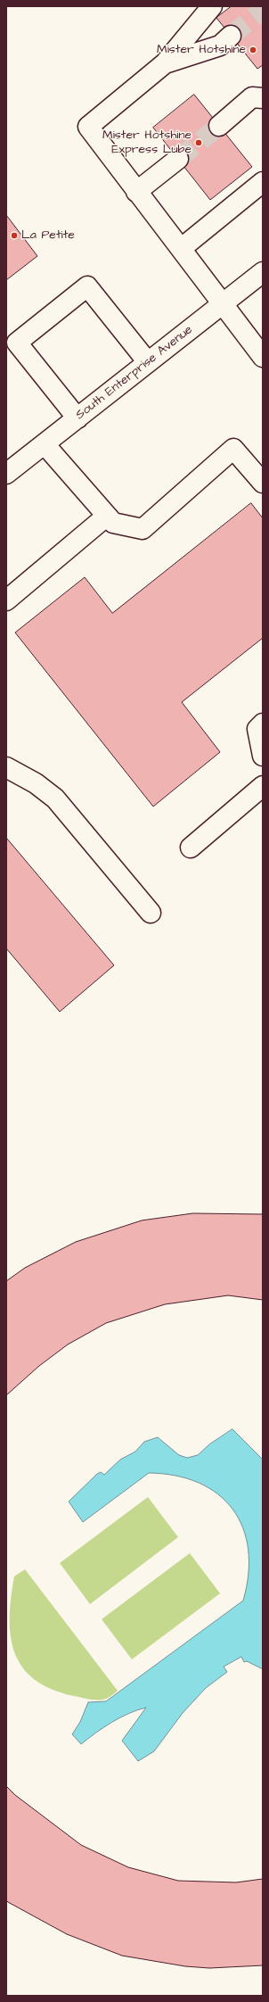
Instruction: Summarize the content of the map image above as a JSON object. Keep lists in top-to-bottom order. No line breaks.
{"streets":{"street":["South Enterprise Avenue"]},"places":["Mister Hotshine","Mister Hotshine Express Lube","La Petite"]}
